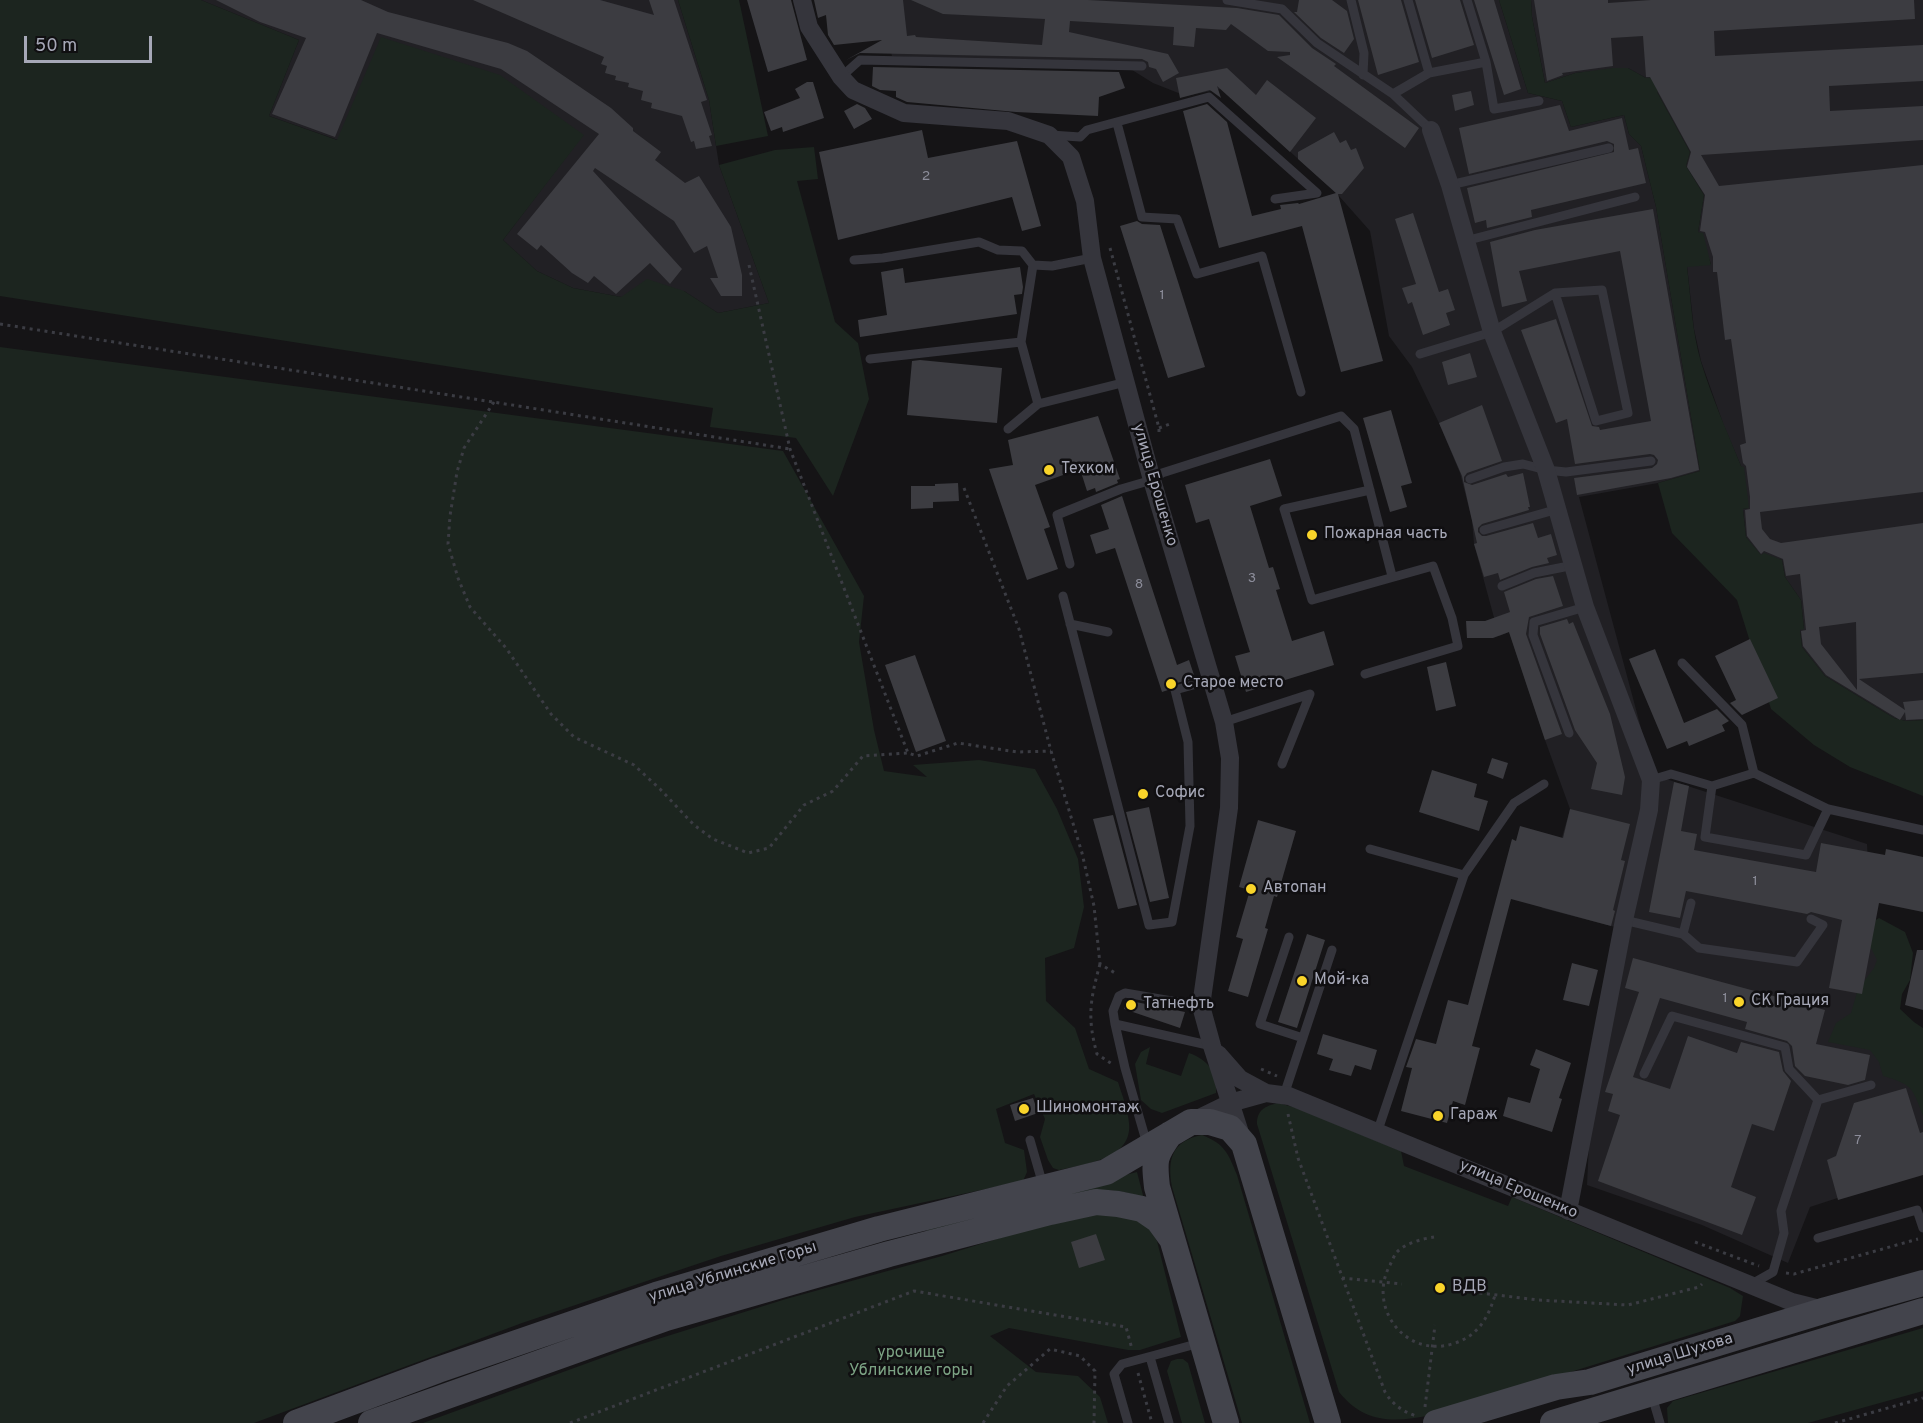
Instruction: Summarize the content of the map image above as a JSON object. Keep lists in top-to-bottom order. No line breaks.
{"streets":{"main road":["улица Ерошенко","улица Ублинские Горы","улица Шухова"]},"crossings":[["улица Ерошенко","улица Шухова"]],"parks":["урочище Ублинские горы"],"places":["Техком","Пожарная часть","Старое место","Софис","Автопан","Мой-ка","СК Грация","Татнефть","Шиномонтаж","Гараж","ВДВ"],"house_numbers":["2","1","3","8","1","1","7"],"scale_bar":"50 m"}
